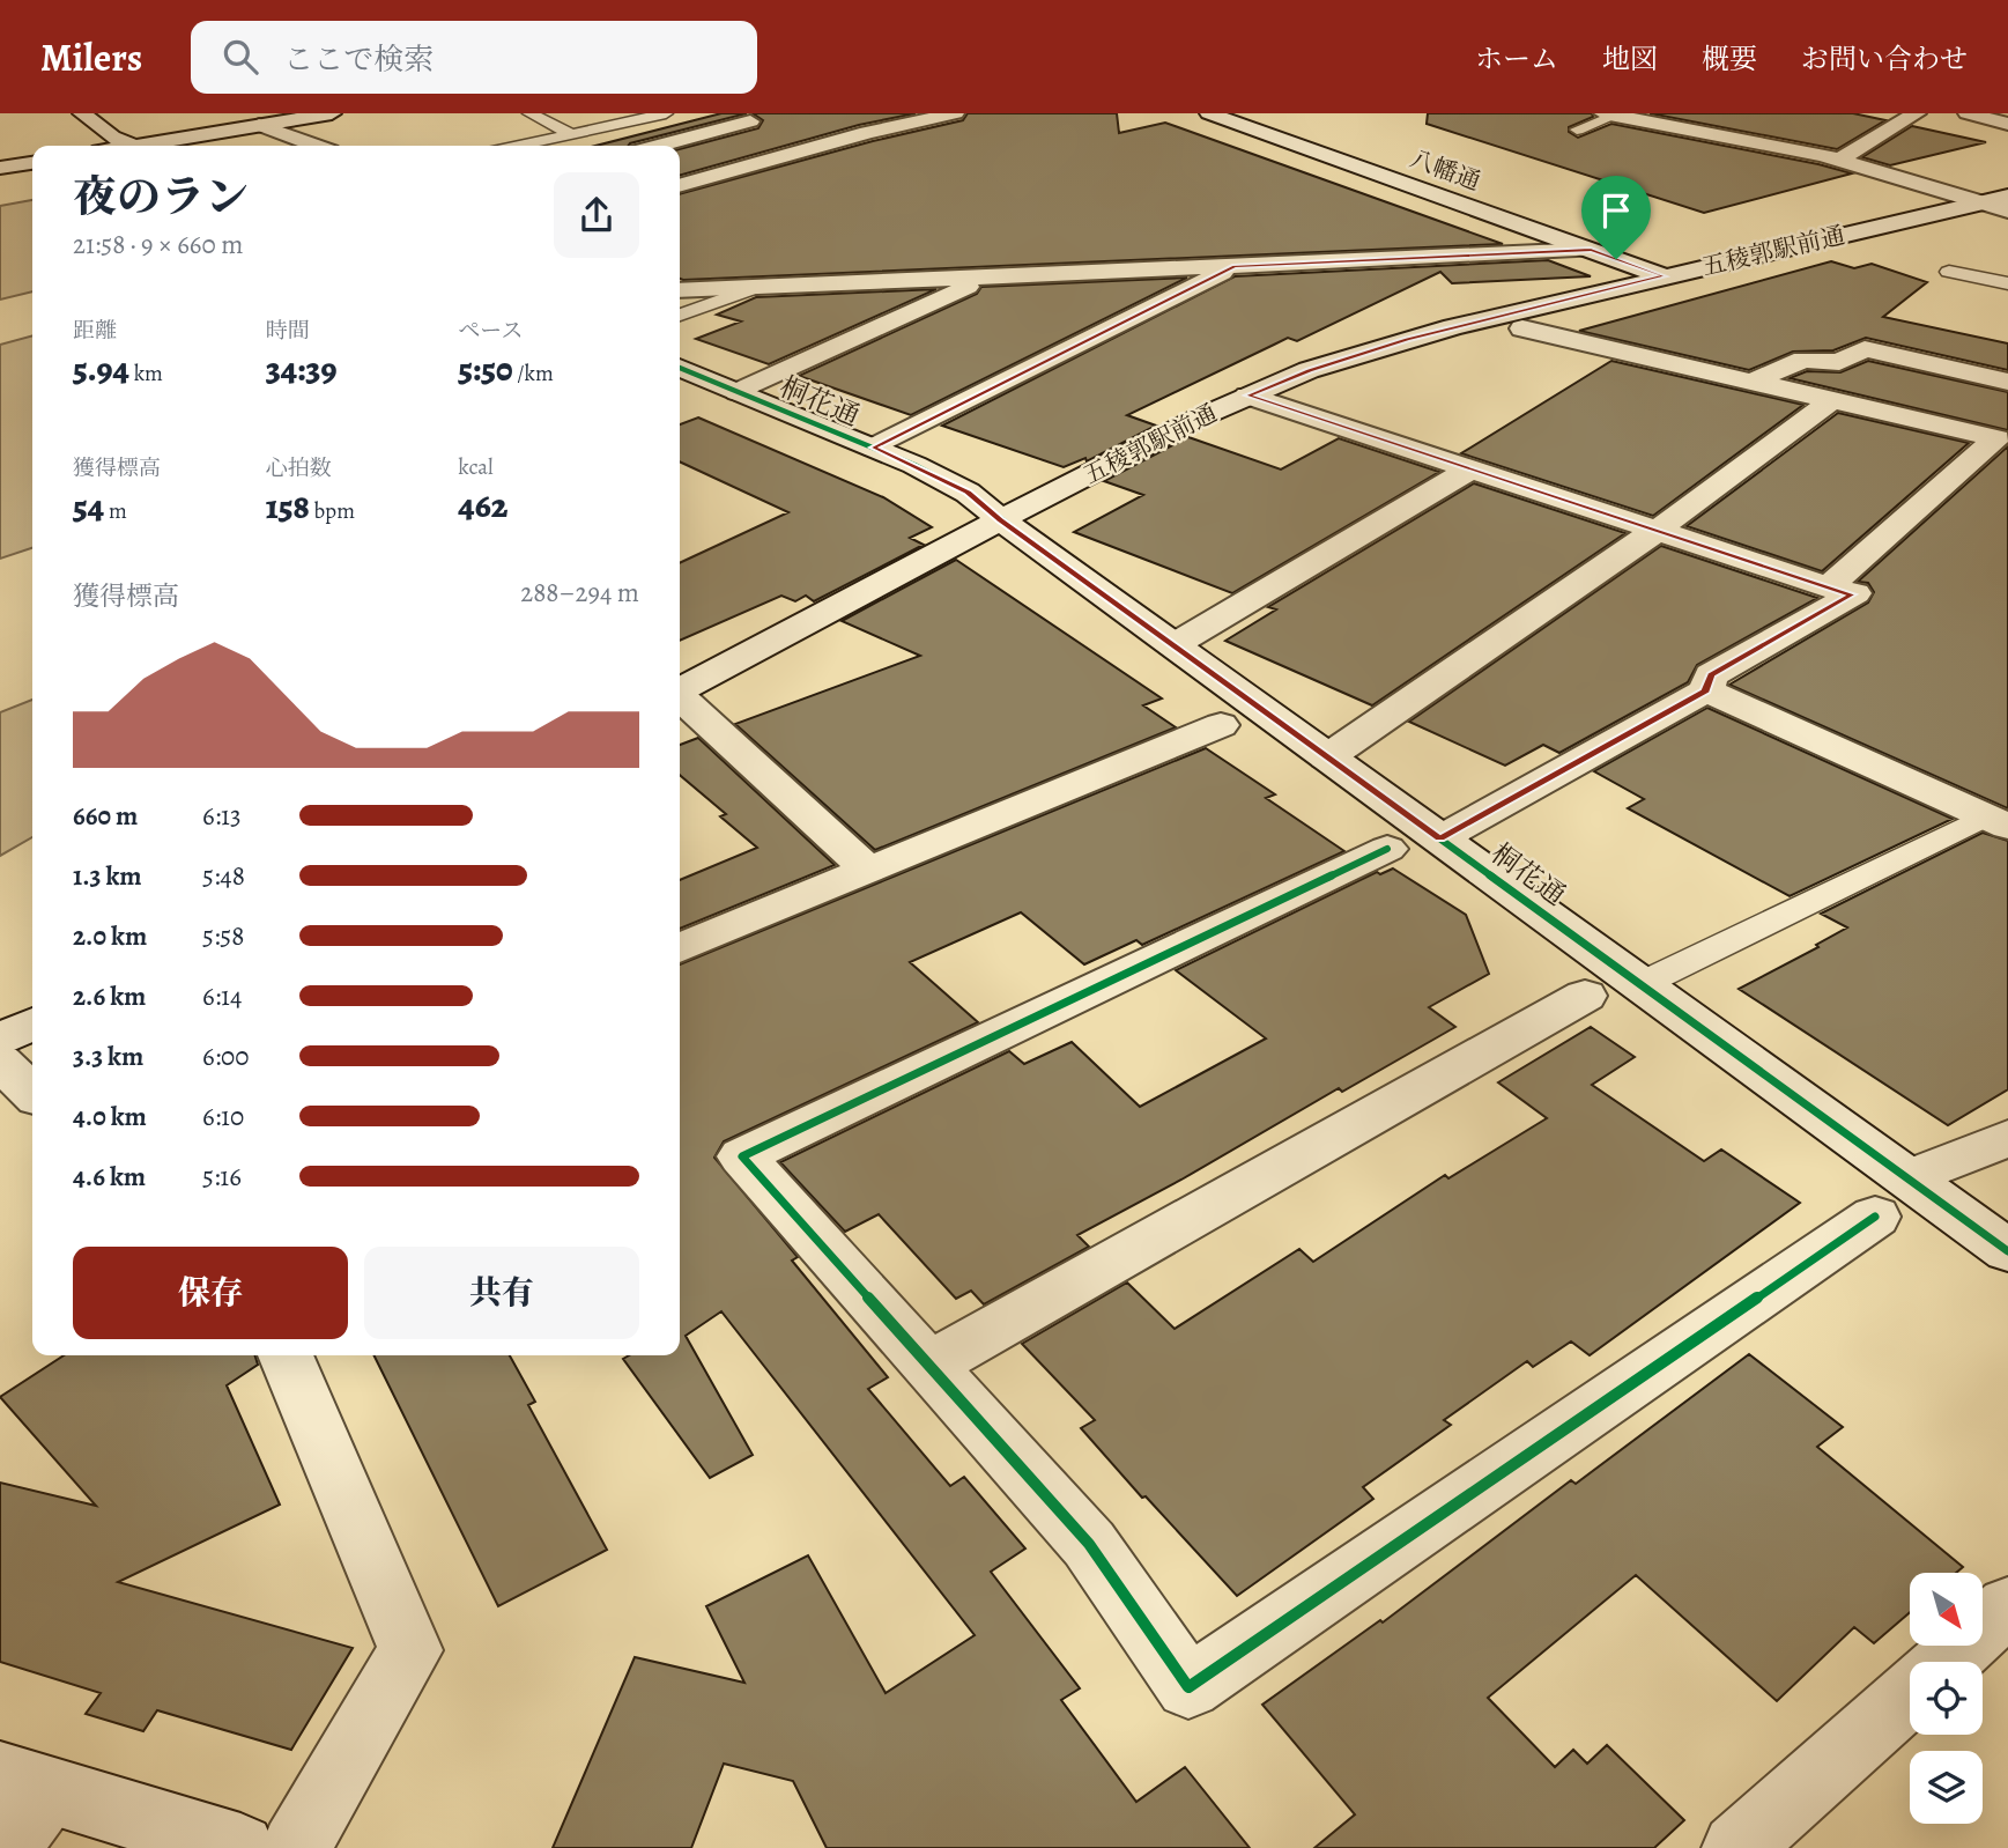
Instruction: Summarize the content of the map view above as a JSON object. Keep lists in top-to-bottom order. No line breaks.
{"streets":{"street":["八幡通","五稜郭駅前通","桐花通"]},"crossings":[["八幡通","五稜郭駅前通"],["五稜郭駅前通","桐花通"]],"north":"bottom right","page":{"header":"Milers","search":"ここで検索","nav":["ホーム","地図","概要","お問い合わせ"],"heading":["夜のラン","21:58 · 9 × 660 m"],"stats":[["距離","5.94 km"],["時間","34:39"],["ペース","5:50 /km"],["獲得標高","54 m"],["心拍数","158 bpm"],["kcal","462"]],"chart":["獲得標高","288–294 m"],"list":[{"name":"660 m","note":"6:13"},{"name":"1.3 km","note":"5:48"},{"name":"2.0 km","note":"5:58"},{"name":"2.6 km","note":"6:14"},{"name":"3.3 km","note":"6:00"},{"name":"4.0 km","note":"6:10"},{"name":"4.6 km","note":"5:16"}],"buttons":["保存","共有"]}}
